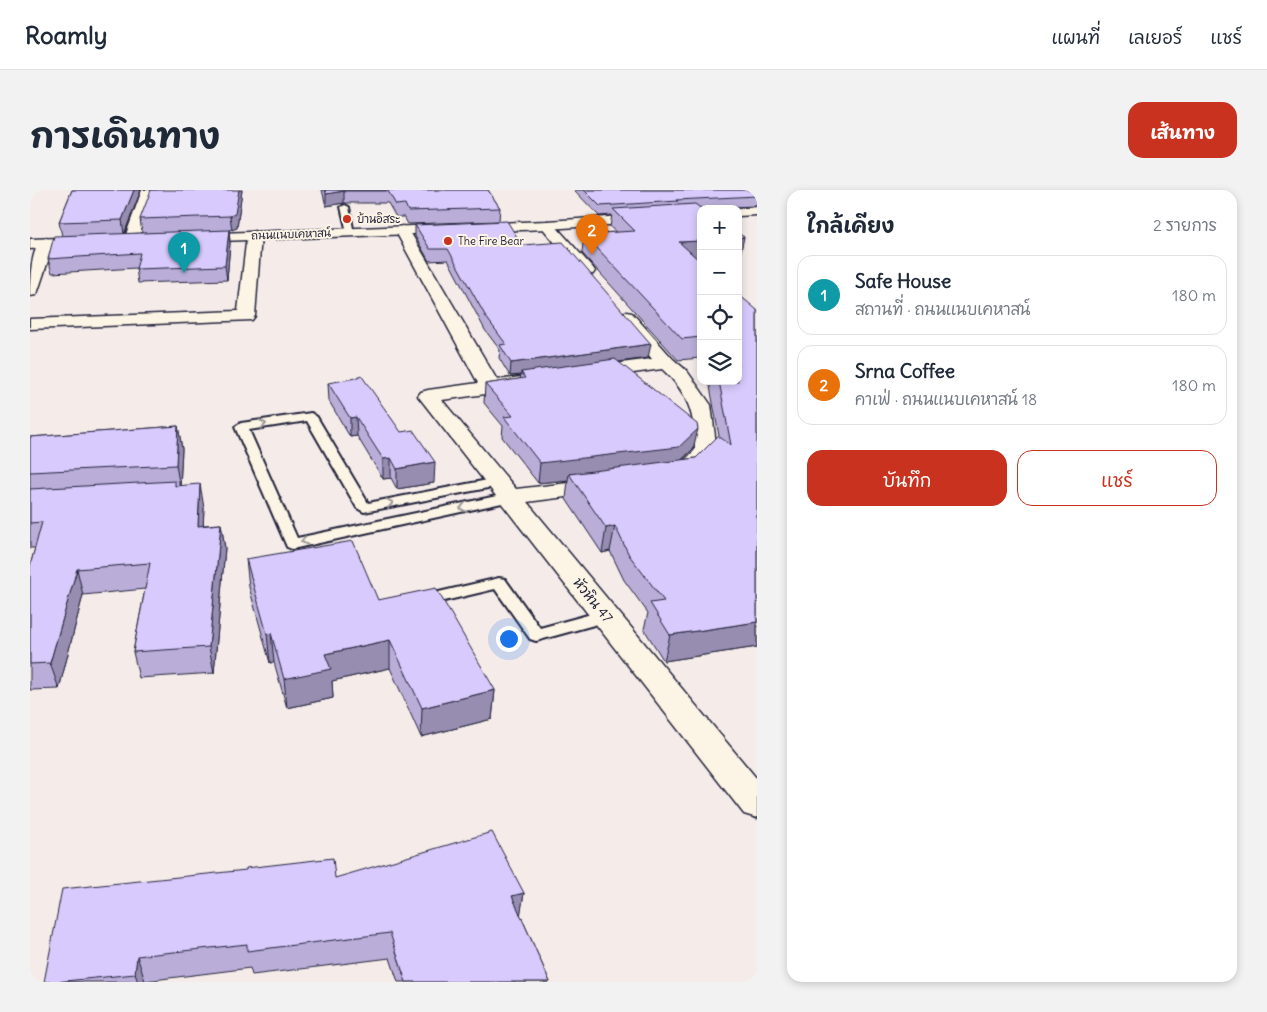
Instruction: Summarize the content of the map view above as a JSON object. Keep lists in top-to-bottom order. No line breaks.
{"streets":{"street":["ถนนแนบเคหาสน์","หัวหิน 47"]},"places":["บ้านอิสระ","The Fire Bear"],"page":{"header":"Roamly","nav":["แผนที่","เลเยอร์","แชร์"],"title":"การเดินทาง","buttons":["เส้นทาง",["บันทึก","แชร์"]],"heading":["ใกล้เคียง","2 รายการ"],"map_buttons":["+","−"],"pins":["2","1"],"list":[{"mark":"1","name":"Safe House","note":"สถานที่ · ถนนแนบเคหาสน์","value":"180 m"},{"mark":"2","name":"Srna Coffee","note":"คาเฟ่ · ถนนแนบเคหาสน์ 18","value":"180 m"}]}}
